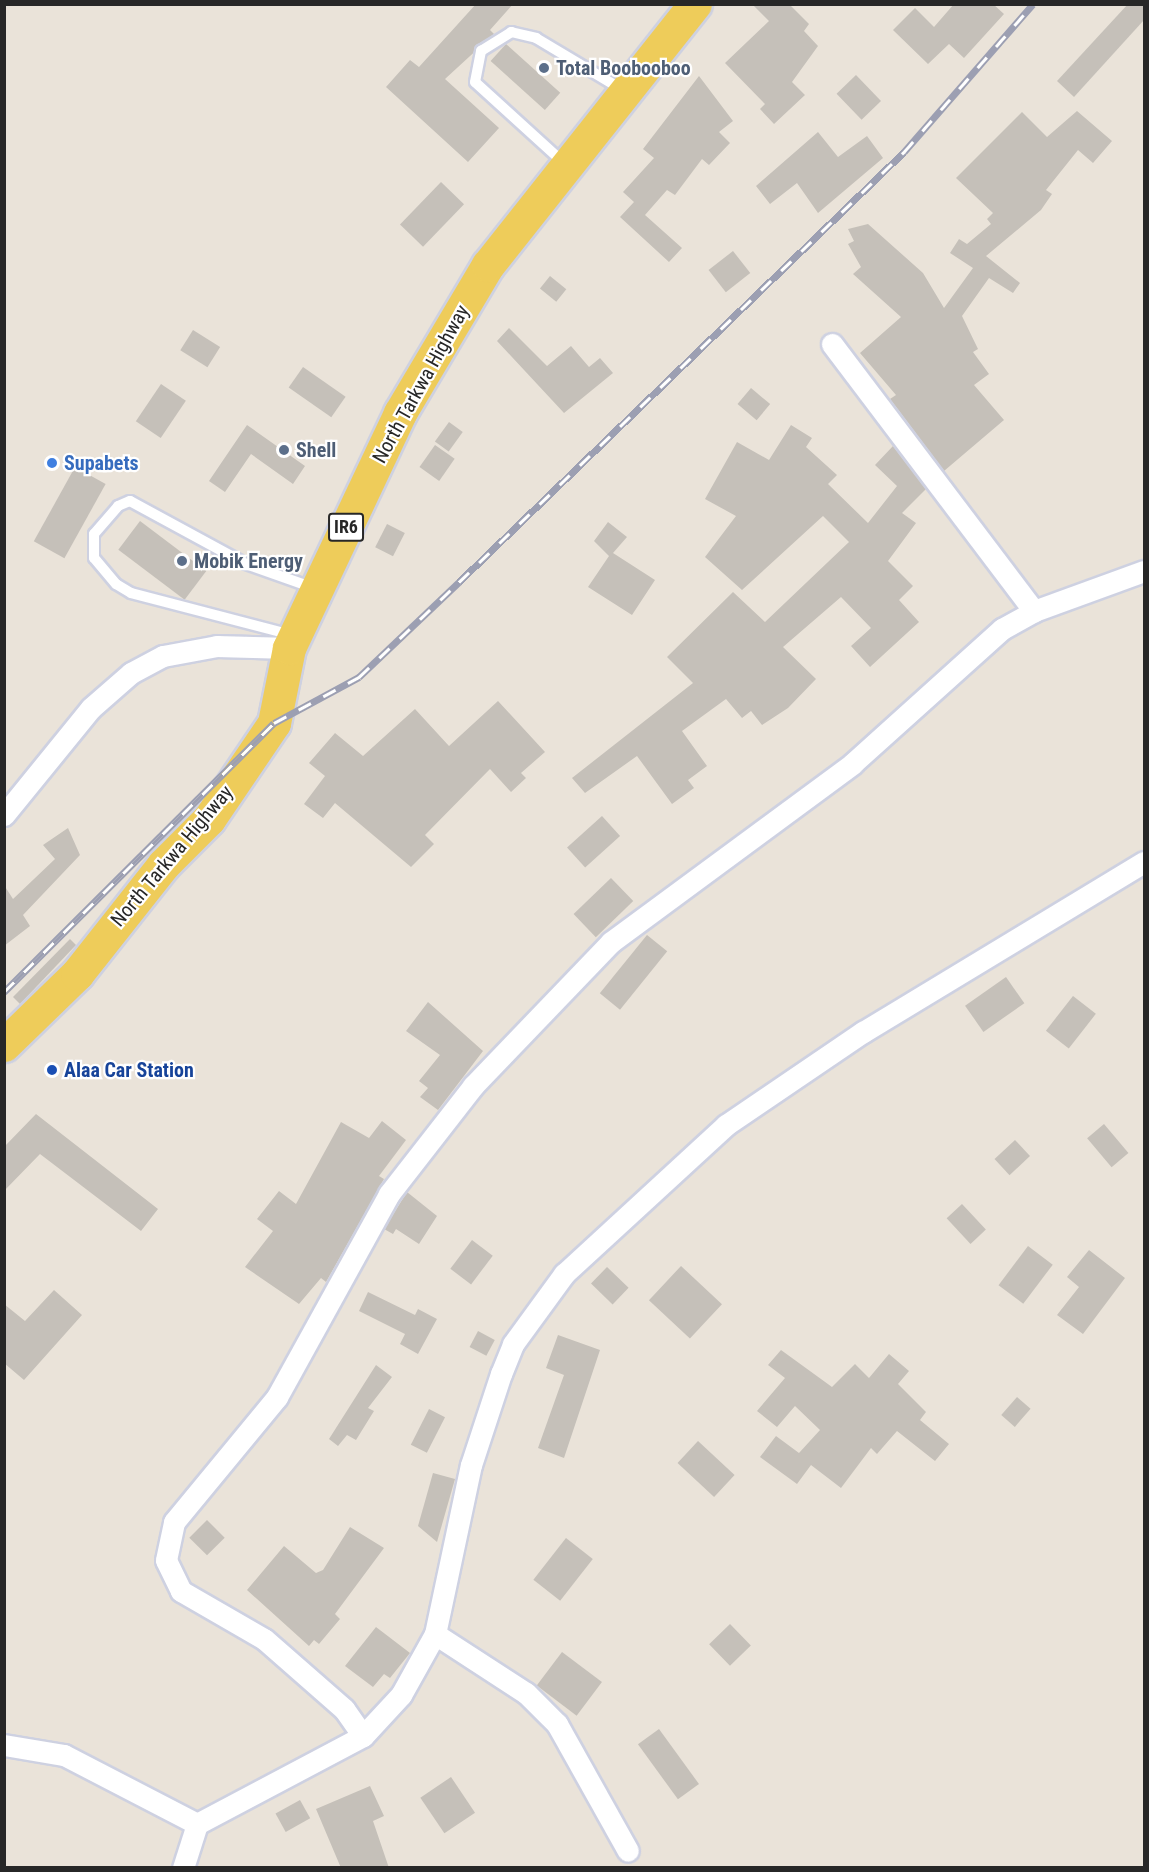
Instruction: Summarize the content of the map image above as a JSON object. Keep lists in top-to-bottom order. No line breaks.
{"streets":{"main road":["North Tarkwa Highway","IR6"]},"places":["Total Boobooboo","Shell","Supabets","Mobik Energy","Alaa Car Station"]}
